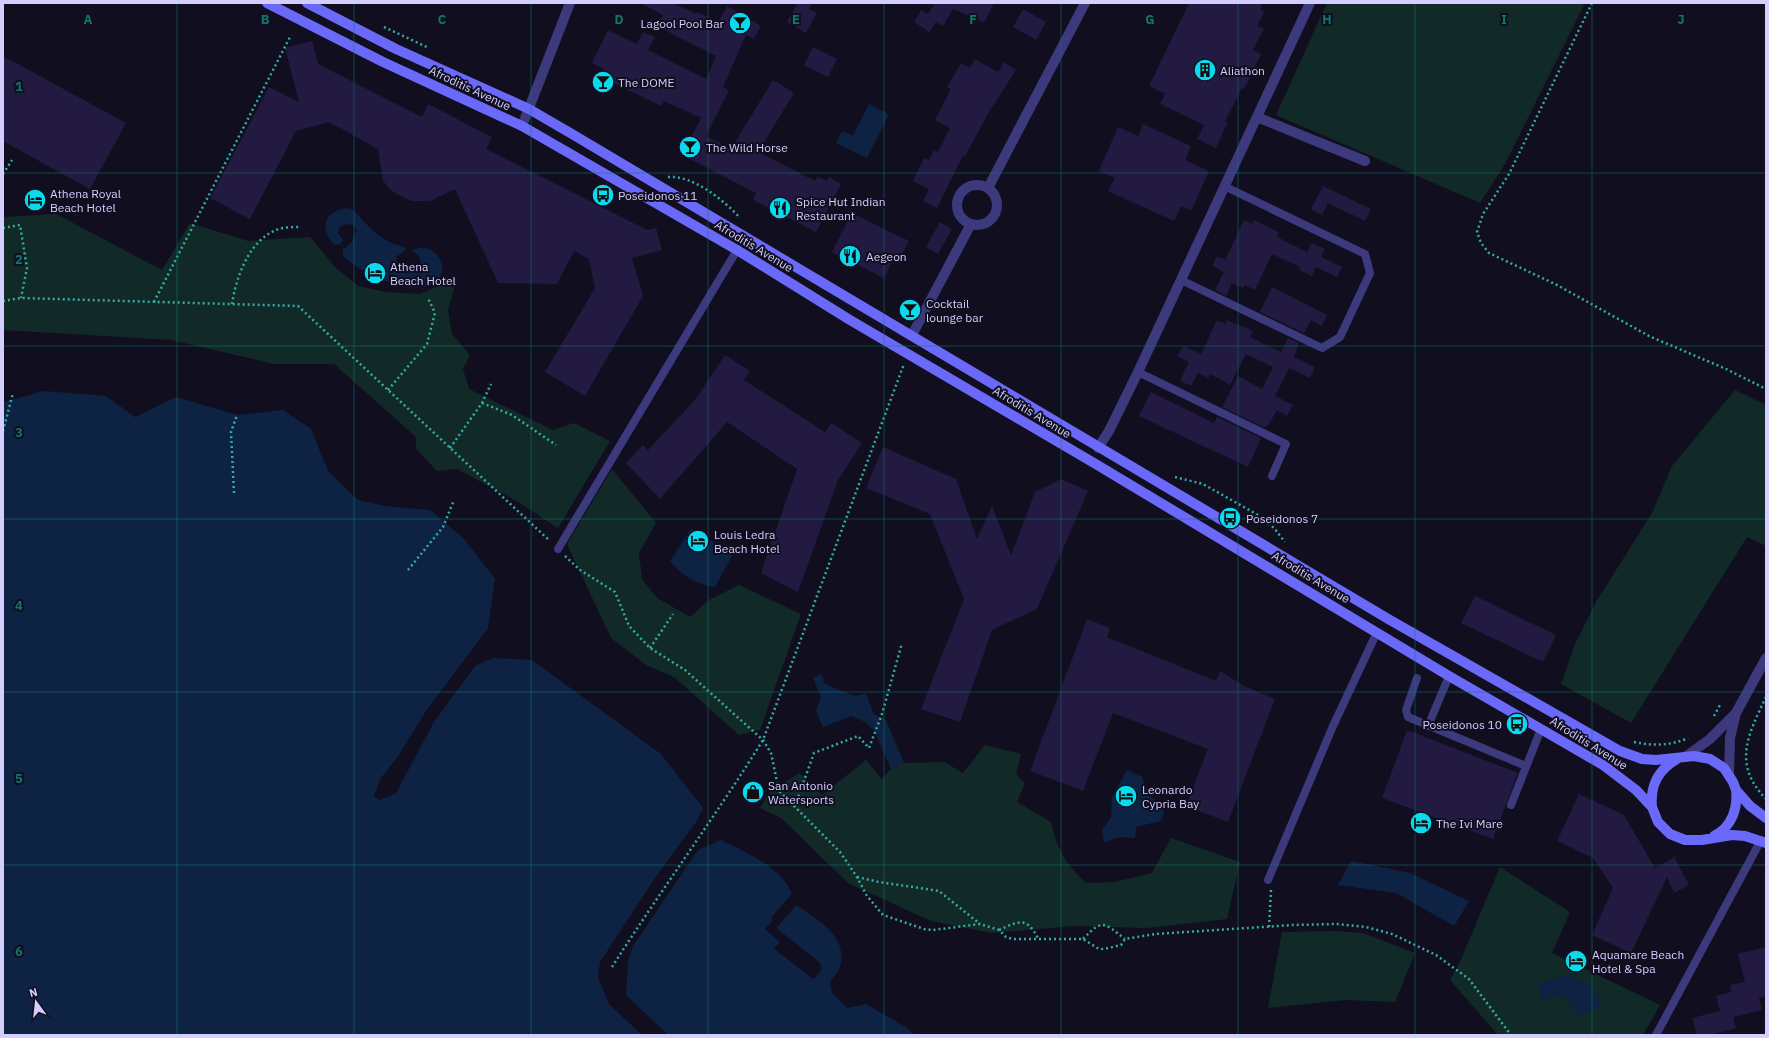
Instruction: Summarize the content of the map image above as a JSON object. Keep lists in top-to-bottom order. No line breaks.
{"streets":{"main road":["Afroditis Avenue"]},"places":{"bar":["Lagool Pool Bar","The DOME","The Wild Horse","Cocktail lounge bar"],"building":["Aliathon"],"bus stop":["Poseidonos 11","Poseidonos 7","Poseidonos 10"],"hotel":["Athena Royal Beach Hotel","Athena Beach Hotel","Louis Ledra Beach Hotel","Leonardo Cypria Bay","The Ivi Mare","Aquamare Beach Hotel & Spa"],"restaurant":["Spice Hut Indian Restaurant","Aegeon"],"shop":["San Antonio Watersports"]},"north":"top","grid":{"columns":["A","B","C","D","E","F","G","H","I","J"],"rows":["1","2","3","4","5","6"]}}
